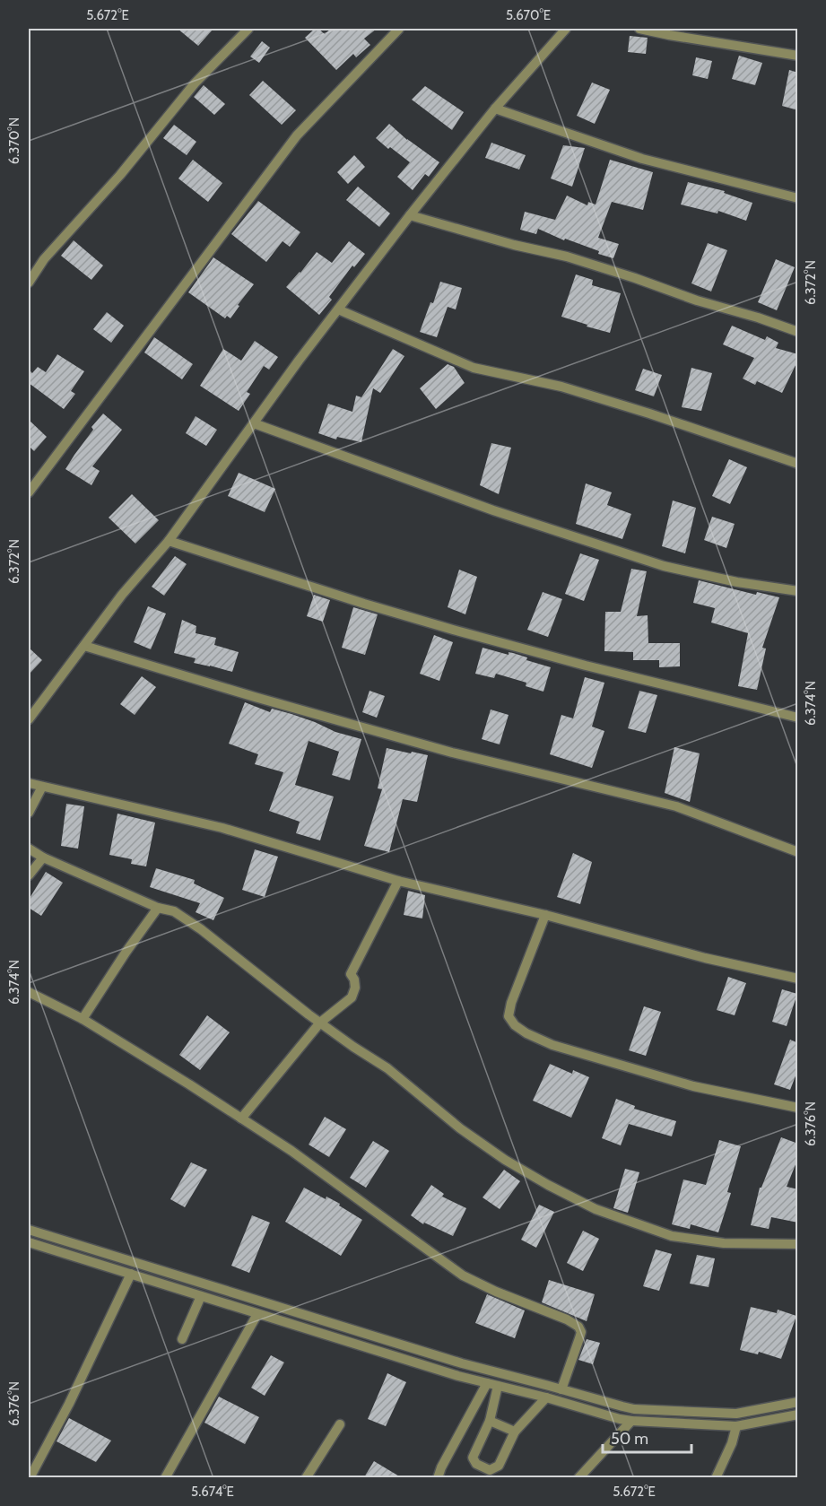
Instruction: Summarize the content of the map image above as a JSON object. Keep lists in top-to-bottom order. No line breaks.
{"scale_bar":"50 m","coordinates":["5.672°E","5.670°E","6.370°N","6.372°N","6.374°N","6.376°N","5.674°E"]}
